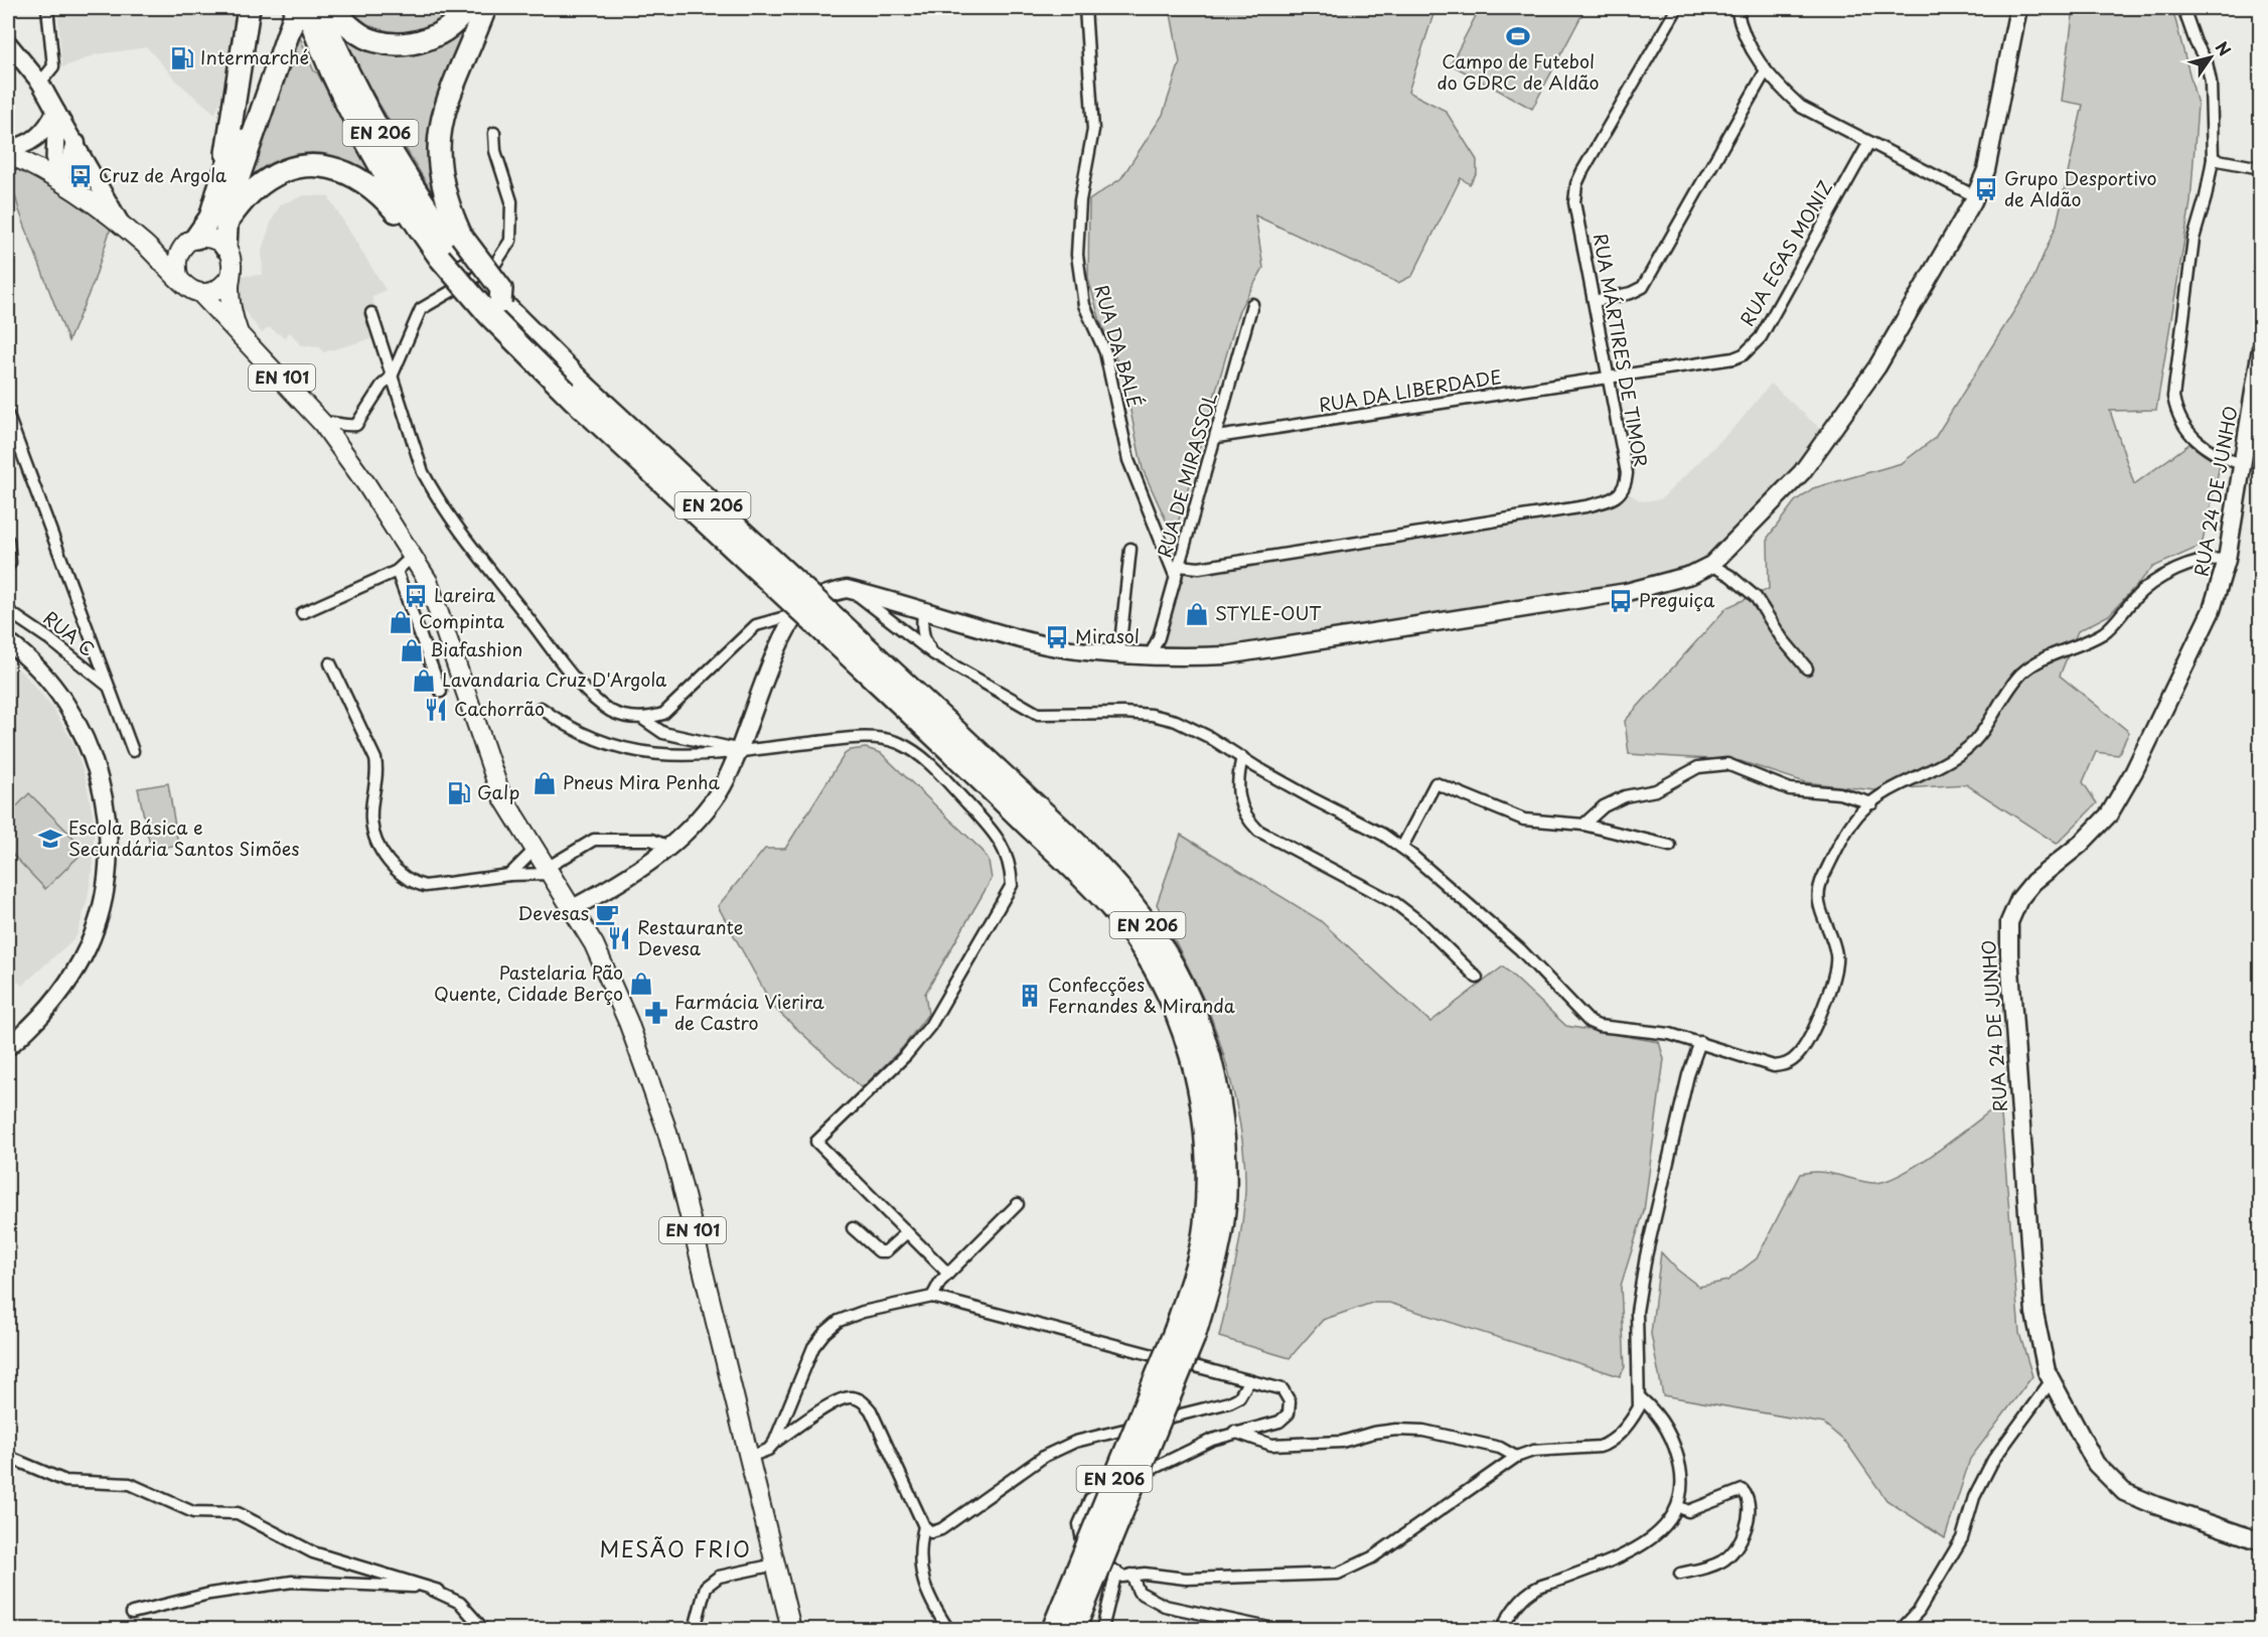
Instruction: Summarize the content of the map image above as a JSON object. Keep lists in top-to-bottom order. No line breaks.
{"streets":{"highway":["EN 206"],"main road":["EN 101","RUA 24 DE JUNHO"],"street":["RUA EGAS MONIZ","RUA DA BALÉ","RUA MÁRTIRES DE TIMOR","RUA DA LIBERDADE","RUA DE MIRASSOL","RUA C"]},"crossings":[["RUA EGAS MONIZ","RUA MÁRTIRES DE TIMOR"],["RUA EGAS MONIZ","RUA DA LIBERDADE"],["RUA DA BALÉ","RUA DE MIRASSOL"],["RUA MÁRTIRES DE TIMOR","RUA DA LIBERDADE"],["RUA MÁRTIRES DE TIMOR","RUA DE MIRASSOL"],["RUA DA LIBERDADE","RUA DE MIRASSOL"]],"districts":["MESÃO FRIO"],"places":{"sports":["Campo de Futebol do GDRC de Aldão"],"fuel station":["Intermarché","Galp"],"bus stop":["Cruz de Argola","Grupo Desportivo de Aldão","Lareira","Preguiça","Mirasol"],"shop":["STYLE-OUT","Compinta","Biafashion","Lavandaria Cruz D'Argola","Pneus Mira Penha","Pastelaria Pão Quente, Cidade Berço"],"restaurant":["Cachorrão","Restaurante Devesa"],"school or university":["Escola Básica e Secundária Santos Simões"],"cafe":["Devesas"],"building":["Confecções Fernandes & Miranda"],"pharmacy":["Farmácia Vierira de Castro"]},"north":"top right"}
